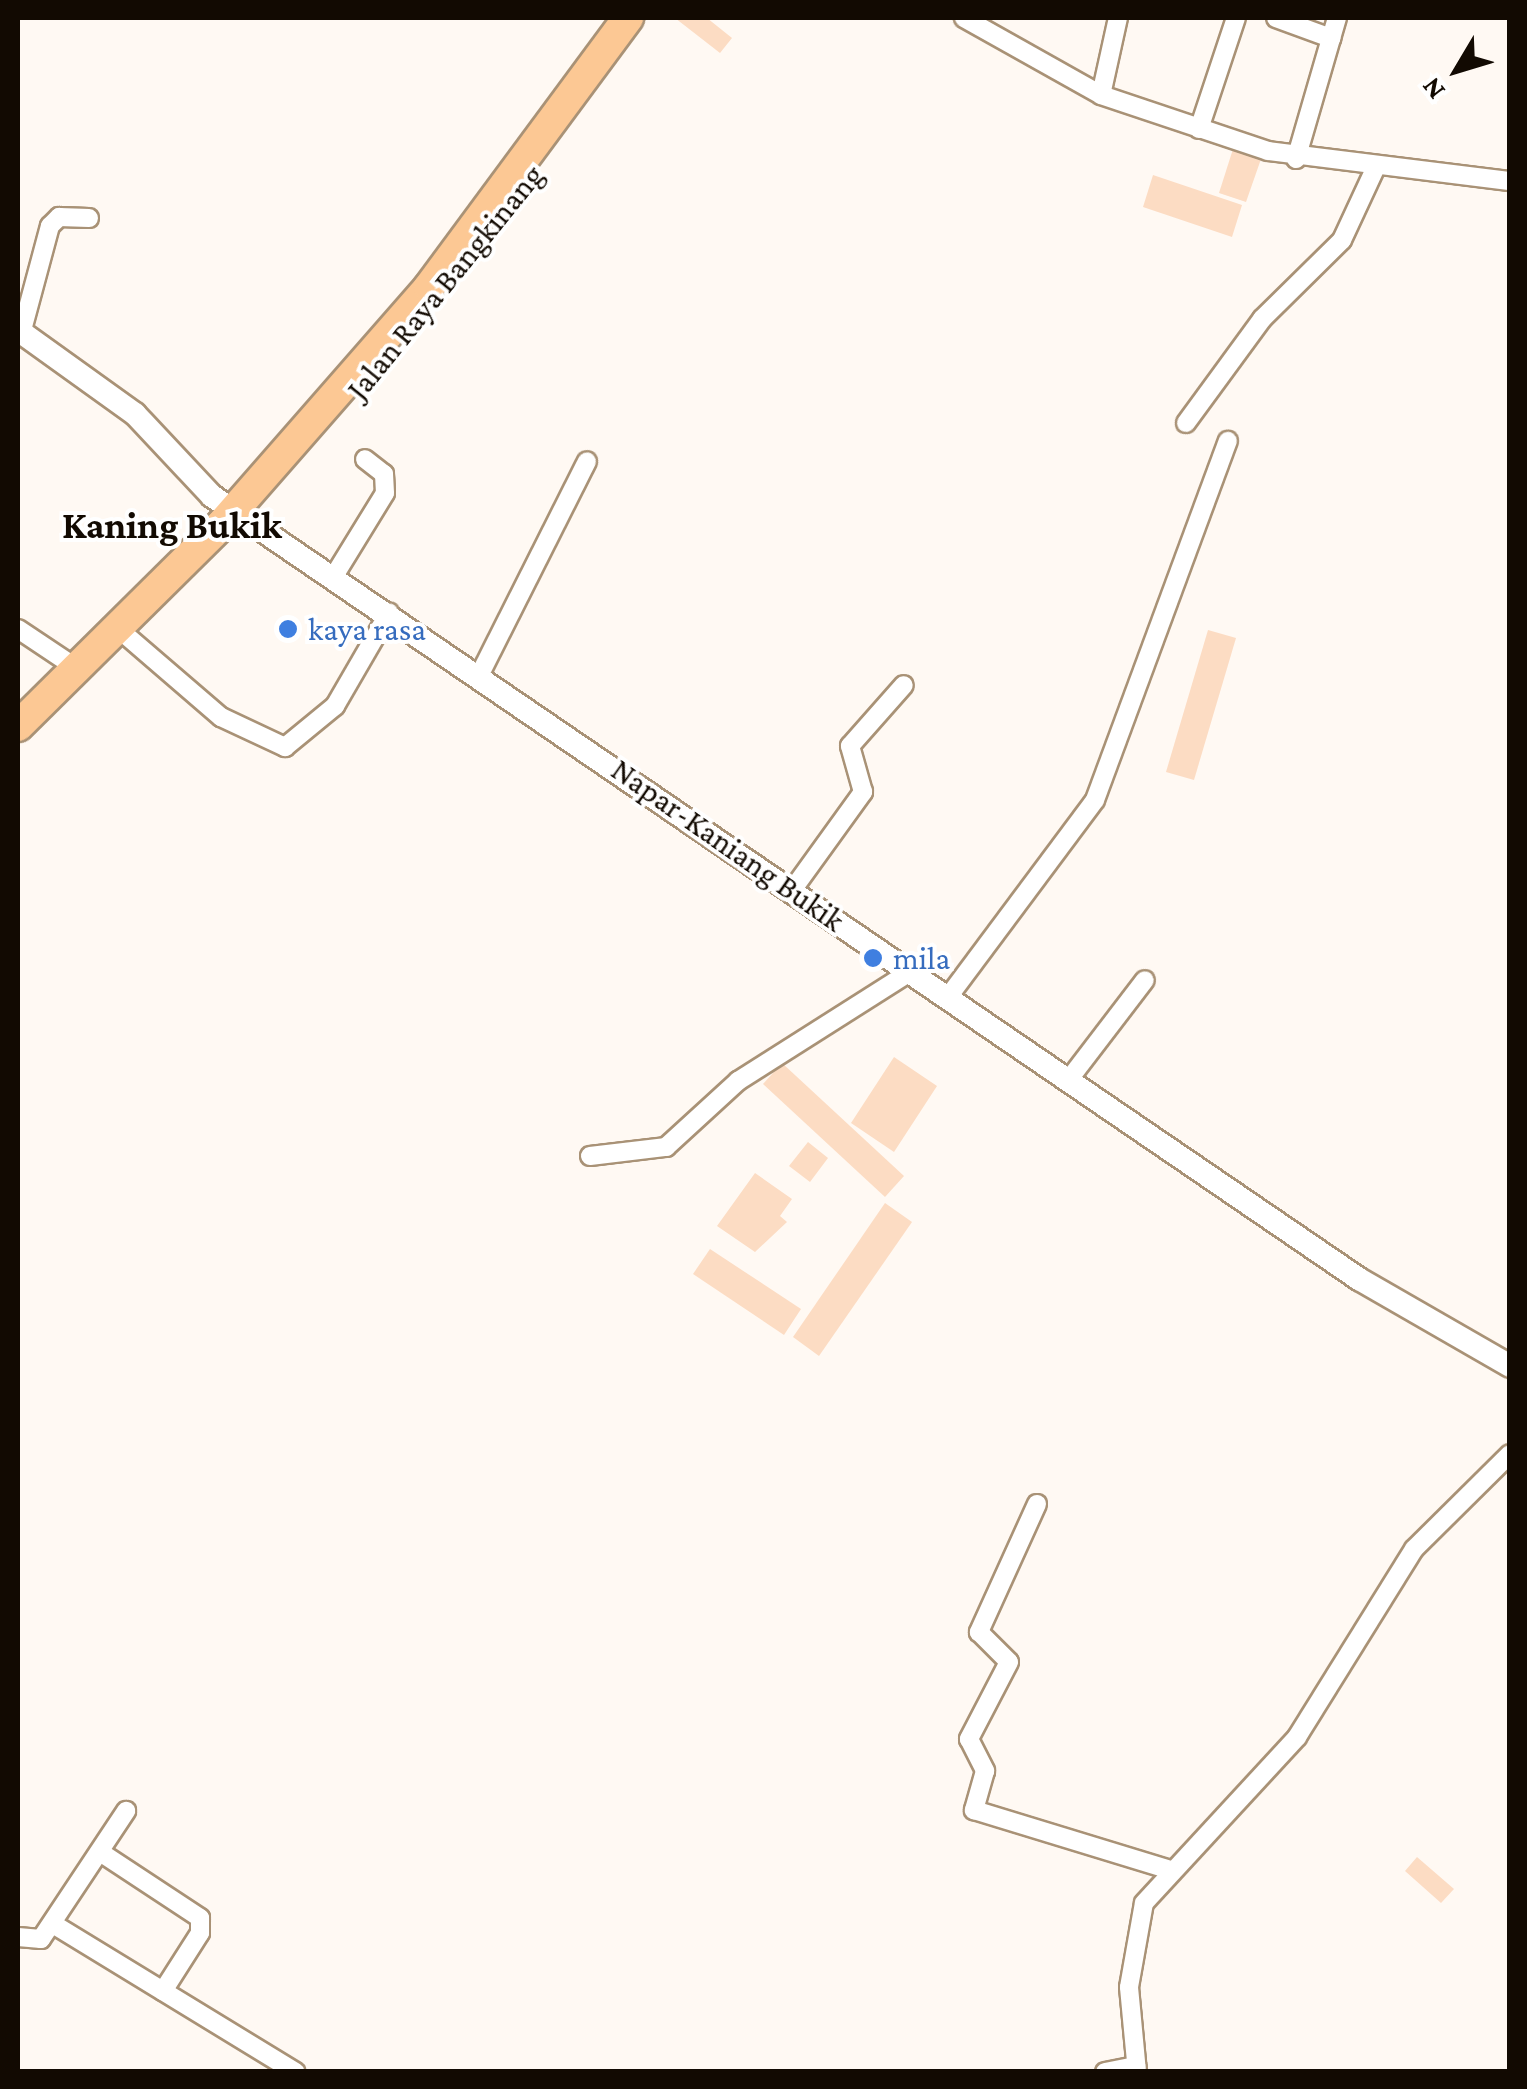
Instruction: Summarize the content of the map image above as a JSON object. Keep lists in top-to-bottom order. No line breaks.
{"streets":{"highway":["Jalan Raya Bangkinang"],"street":["Napar-Kaniang Bukik"]},"crossings":[["Jalan Raya Bangkinang","Napar-Kaniang Bukik"]],"districts":["Kaning Bukik"],"places":["kaya rasa","mila"],"north":"bottom left"}
